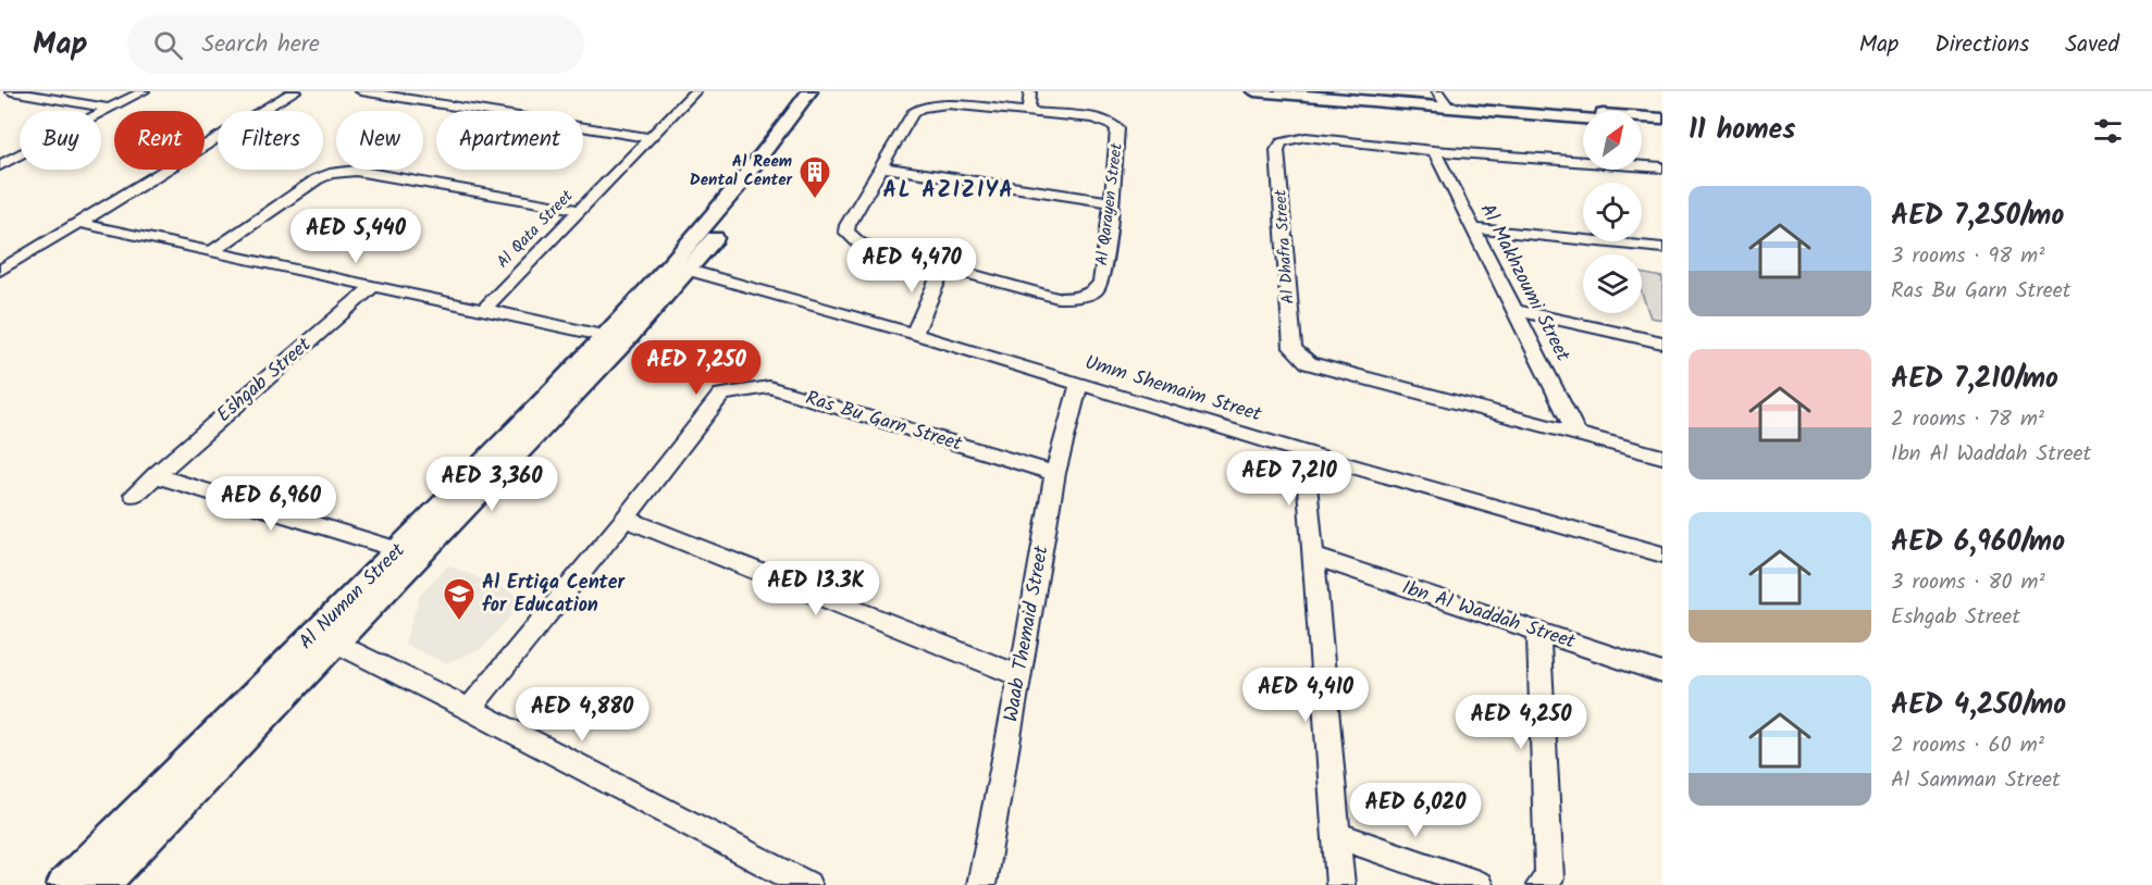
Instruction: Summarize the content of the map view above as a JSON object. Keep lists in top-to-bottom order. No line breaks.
{"streets":{"street":["Al Qarayen Street","Al Qata Street","Al Dhafra Street","Al Makhzoumi Street","Eshgab Street","Umm Shemaim Street","Ras Bu Garn Street","Al Numan Street","Ibn Al Waddah Street","Waab Themaid Street"]},"crossings":[["Al Dhafra Street","Al Makhzoumi Street"],["Umm Shemaim Street","Al Numan Street"],["Umm Shemaim Street","Waab Themaid Street"],["Ras Bu Garn Street","Waab Themaid Street"]],"districts":["AL AZIZIYA"],"places":{"building":["Al Reem Dental Center"],"school or university":["Al Ertiqa Center for Education"]},"north":"top right","page":{"header":"Map","search":"Search here","nav":["Map","Directions","Saved"],"heading":"11 homes","chip":["Buy","Rent","Filters","New","Apartment"],"list":[{"name":"AED 7,250/mo","note":"3 rooms · 98 m² · Ras Bu Garn Street"},{"name":"AED 7,210/mo","note":"2 rooms · 78 m² · Ibn Al Waddah Street"},{"name":"AED 6,960/mo","note":"3 rooms · 80 m² · Eshgab Street"},{"name":"AED 4,250/mo","note":"2 rooms · 60 m² · Al Samman Street"}],"price":["AED 5,440","AED 4,470","AED 7,250","AED 7,210","AED 3,360","AED 6,960","AED 13.3K","AED 4,410","AED 4,880","AED 4,250","AED 6,020"]}}
